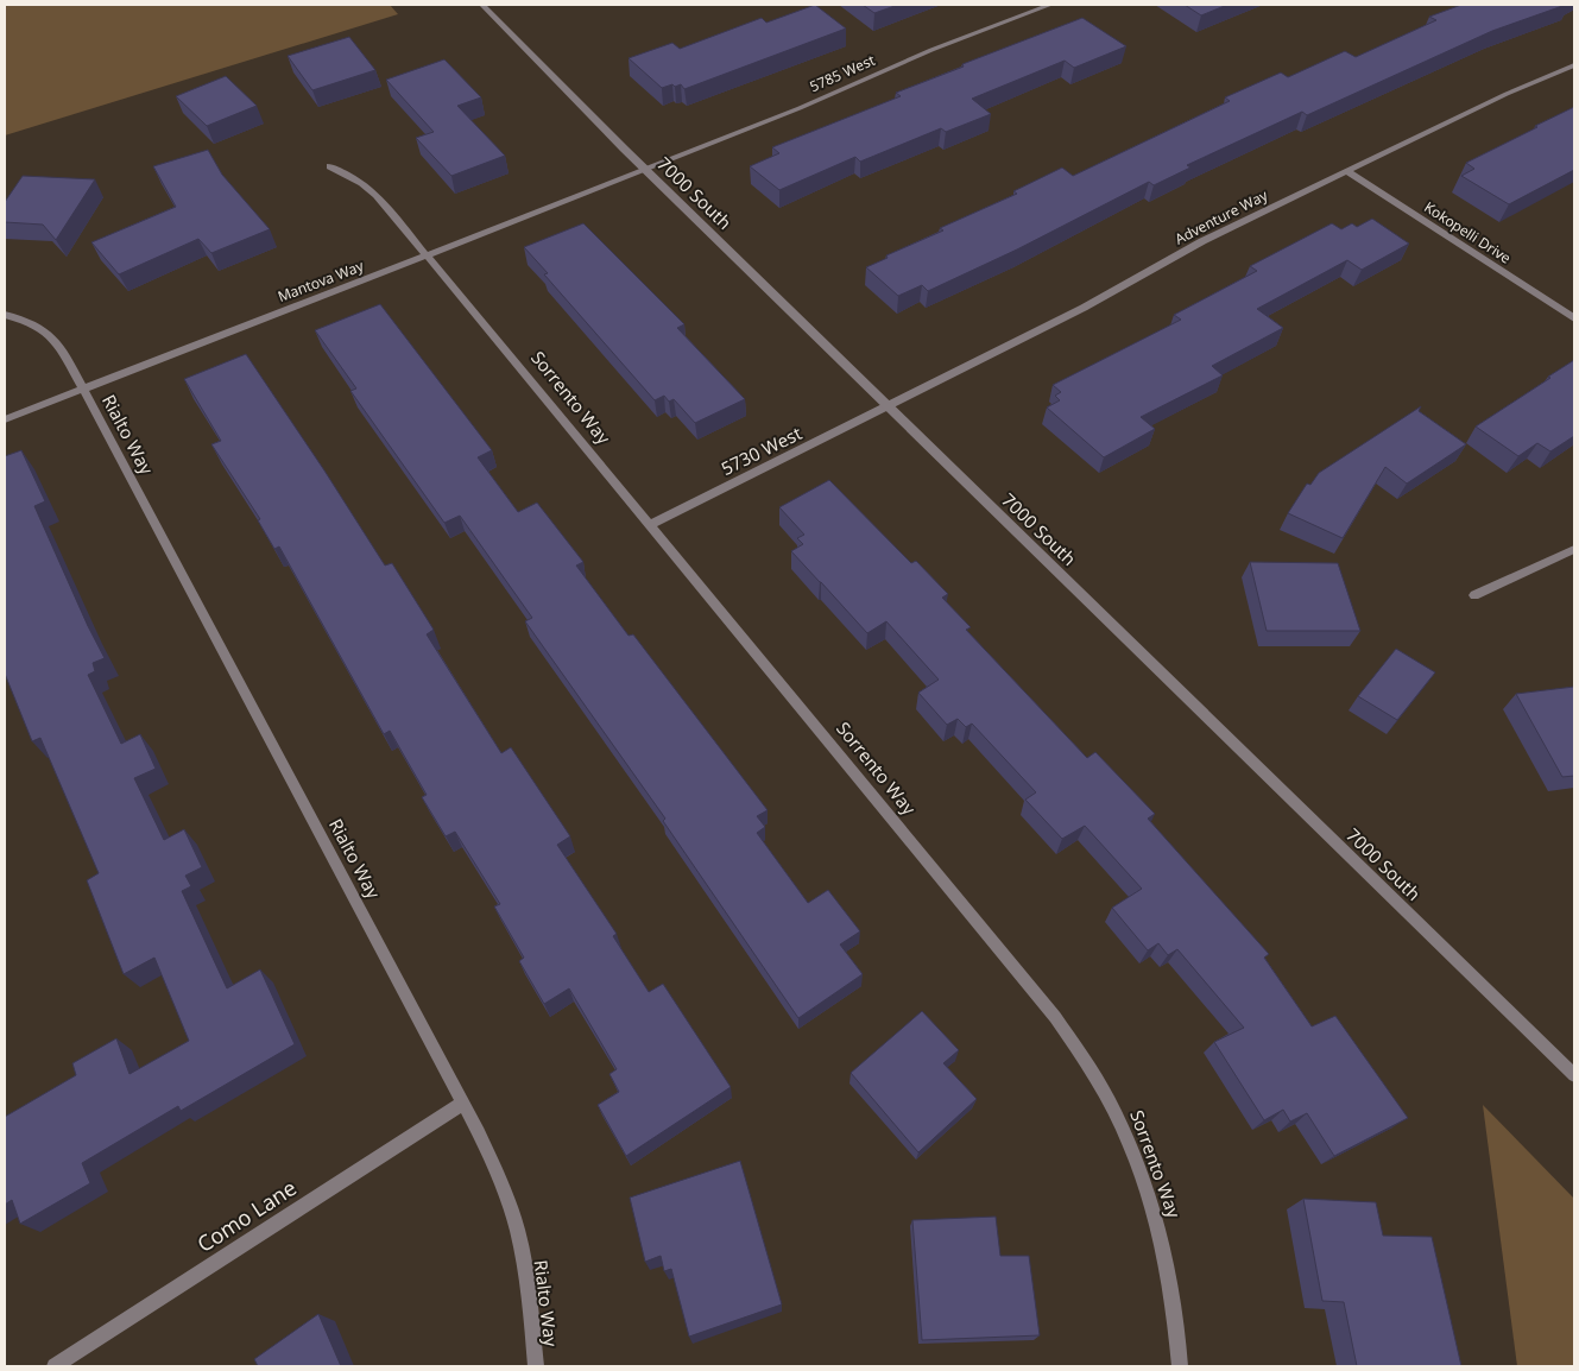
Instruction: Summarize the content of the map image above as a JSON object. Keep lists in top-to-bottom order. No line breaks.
{"streets":{"street":["5785 West","7000 South","Adventure Way","Kokopelli Drive","Mantova Way","Sorrento Way","Rialto Way","5730 West","Como Lane"]},"crossings":[["5785 West","7000 South"],["5785 West","Mantova Way"],["7000 South","Adventure Way"],["7000 South","Mantova Way"],["7000 South","5730 West"],["Adventure Way","Kokopelli Drive"],["Adventure Way","5730 West"],["Mantova Way","Sorrento Way"],["Mantova Way","Rialto Way"],["Sorrento Way","5730 West"],["Rialto Way","Como Lane"]]}
